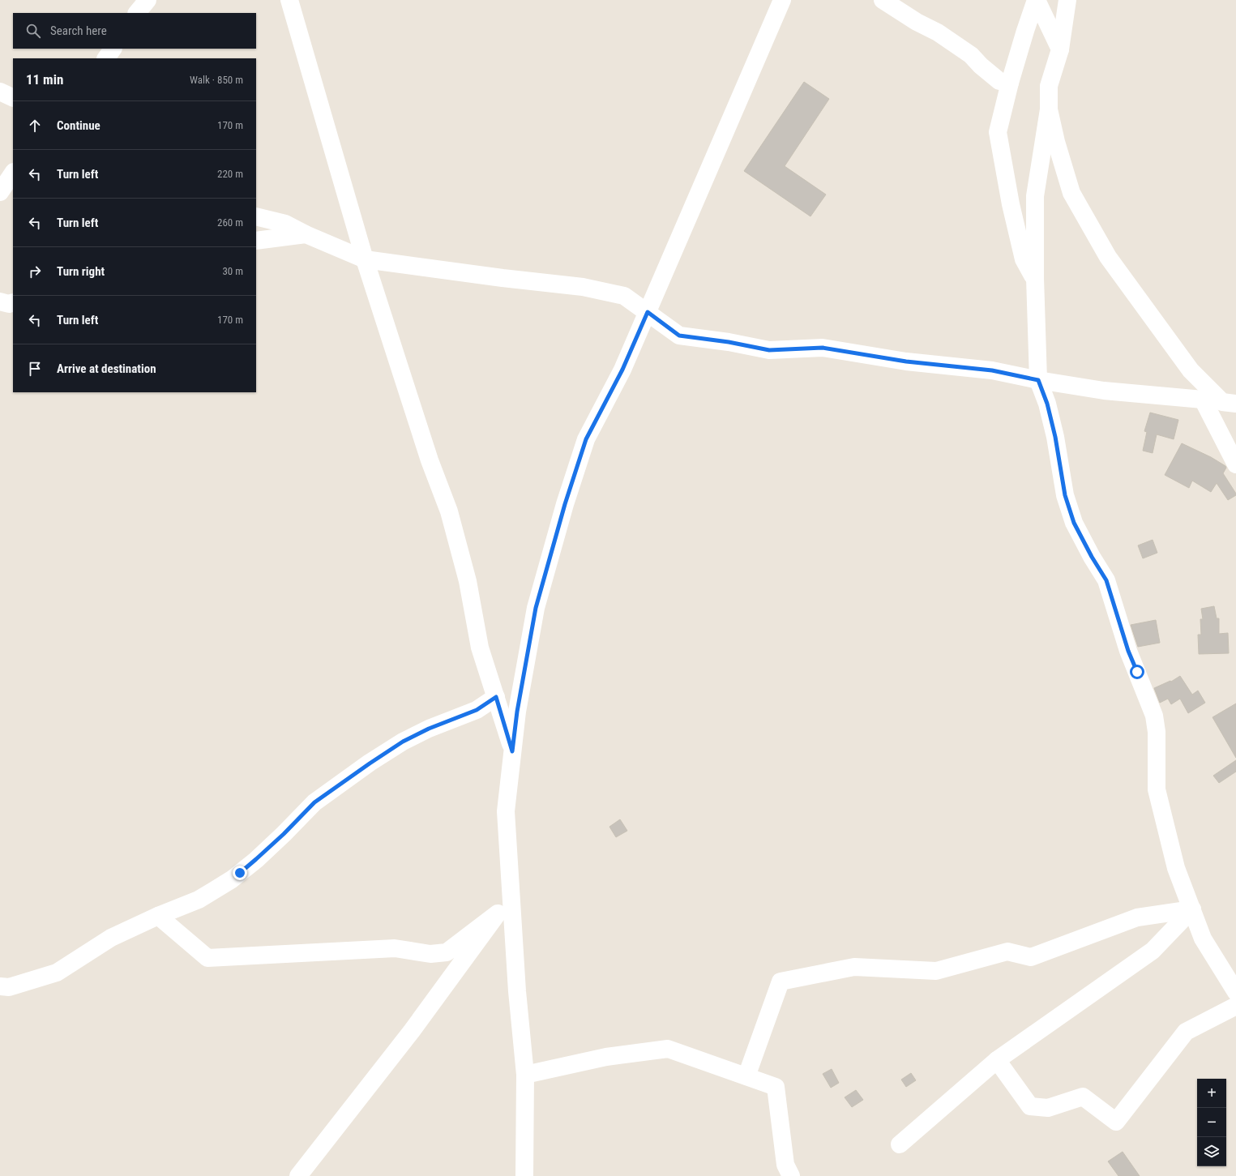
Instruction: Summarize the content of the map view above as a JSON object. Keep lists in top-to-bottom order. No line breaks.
{"page":{"search":"Search here","heading":["11 min","Walk · 850 m"],"list":[["Continue","170 m"],["Turn left","220 m"],["Turn left","260 m"],["Turn right","30 m"],["Turn left","170 m"],"Arrive at destination"],"map_buttons":["+","−"]}}
